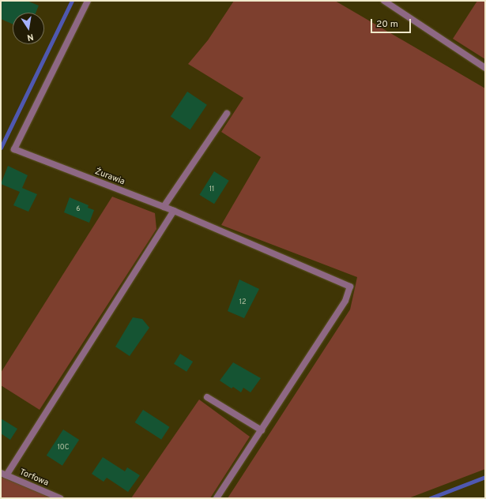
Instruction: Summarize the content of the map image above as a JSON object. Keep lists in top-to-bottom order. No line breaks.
{"streets":{"street":["Żurawia","Torfowa"]},"house_numbers":["11","6","12","10C"],"scale_bar":"20 m","north":"bottom"}
